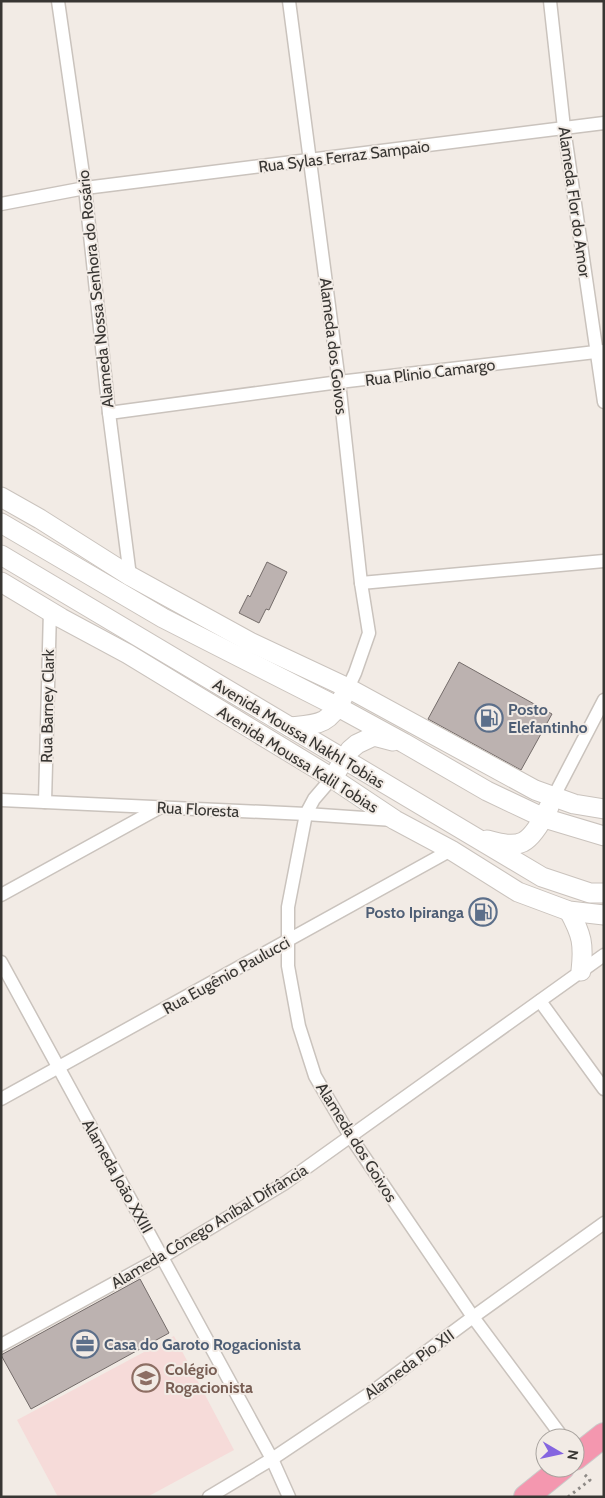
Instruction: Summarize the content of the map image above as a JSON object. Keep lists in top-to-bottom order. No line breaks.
{"streets":{"main road":["Avenida Moussa Nakhl Tobias","Avenida Moussa Kalil Tobias"],"street":["Rua Sylas Ferraz Sampaio","Alameda Flor do Amor","Alameda Nossa Senhora do Rosário","Alameda dos Goivos","Rua Plinio Camargo","Rua Barney Clark","Rua Floresta","Rua Eugênio Paulucci","Alameda João XXIII","Alameda Cônego Aníbal Difrância","Alameda Pio XII"]},"crossings":[["Rua Sylas Ferraz Sampaio","Alameda Flor do Amor"],["Rua Sylas Ferraz Sampaio","Alameda Nossa Senhora do Rosário"],["Rua Sylas Ferraz Sampaio","Alameda dos Goivos"],["Alameda Flor do Amor","Rua Plinio Camargo"],["Alameda Nossa Senhora do Rosário","Rua Plinio Camargo"],["Alameda dos Goivos","Rua Plinio Camargo"],["Alameda dos Goivos","Avenida Moussa Kalil Tobias"],["Alameda dos Goivos","Rua Floresta"],["Alameda dos Goivos","Rua Eugênio Paulucci"],["Alameda dos Goivos","Alameda Cônego Aníbal Difrância"],["Alameda dos Goivos","Alameda Pio XII"],["Rua Barney Clark","Avenida Moussa Kalil Tobias"],["Rua Barney Clark","Rua Floresta"],["Avenida Moussa Kalil Tobias","Rua Floresta"],["Avenida Moussa Kalil Tobias","Rua Eugênio Paulucci"],["Rua Eugênio Paulucci","Alameda João XXIII"],["Alameda João XXIII","Alameda Cônego Aníbal Difrância"],["Alameda João XXIII","Alameda Pio XII"]],"places":{"fuel station":["Posto Elefantinho","Posto Ipiranga"],"office":["Casa do Garoto Rogacionista"],"school or university":["Colégio Rogacionista"]},"north":"right"}
